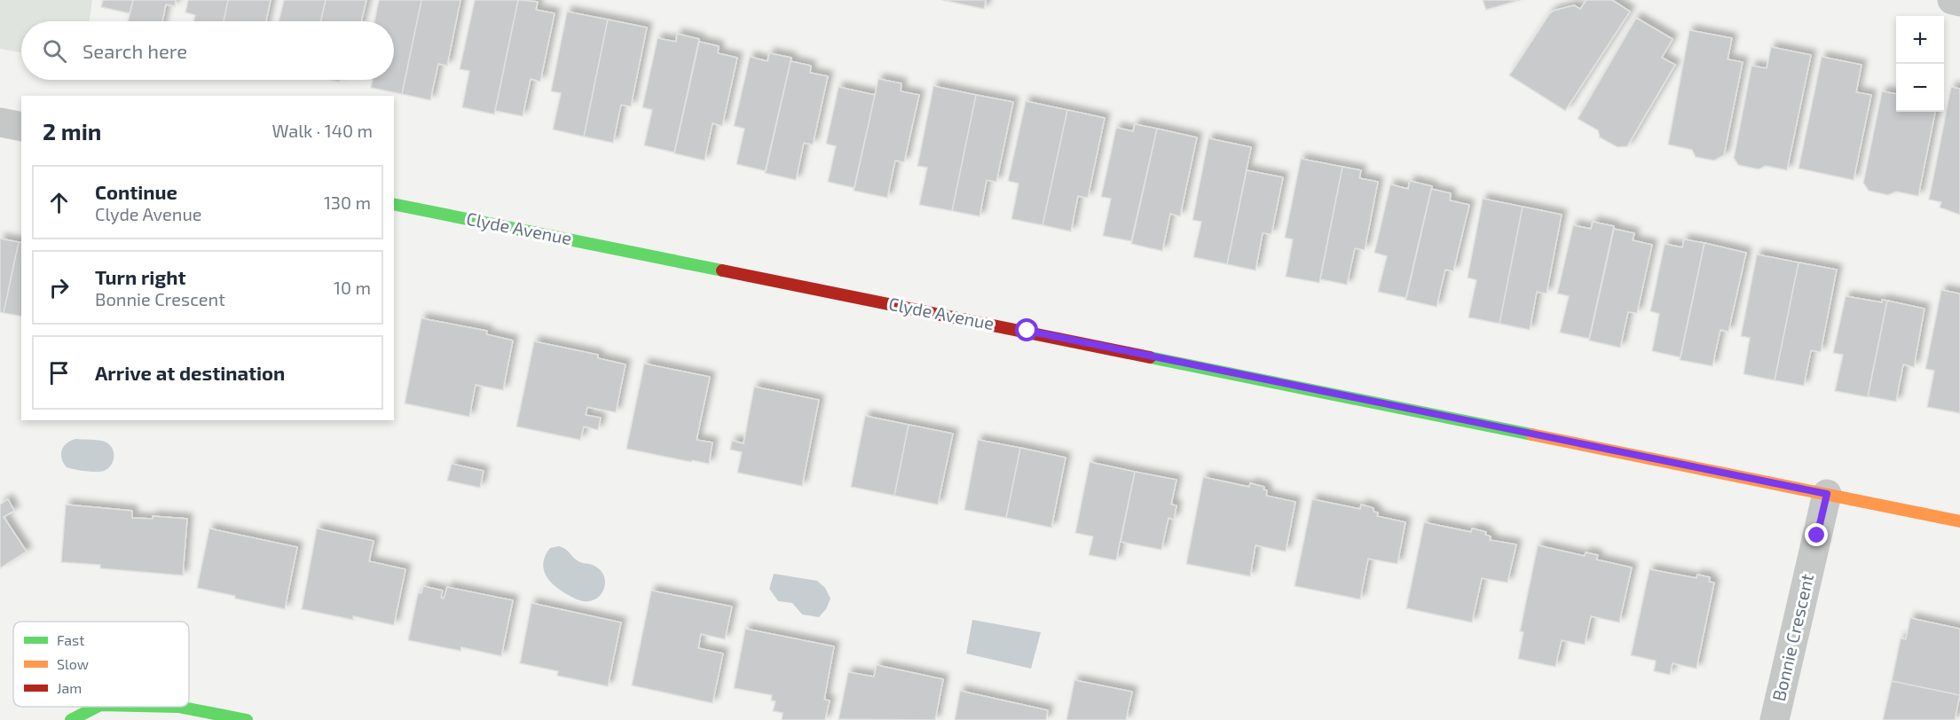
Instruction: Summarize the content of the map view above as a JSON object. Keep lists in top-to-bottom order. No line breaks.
{"streets":{"street":["Clyde Avenue","Bonnie Crescent"]},"crossings":[["Clyde Avenue","Bonnie Crescent"]],"legend":["Fast","Slow","Jam"],"page":{"map_buttons":["+","−"],"search":"Search here","heading":["2 min","Walk · 140 m"],"list":[["Continue","Clyde Avenue","130 m"],["Turn right","Bonnie Crescent","10 m"],"Arrive at destination"]}}
